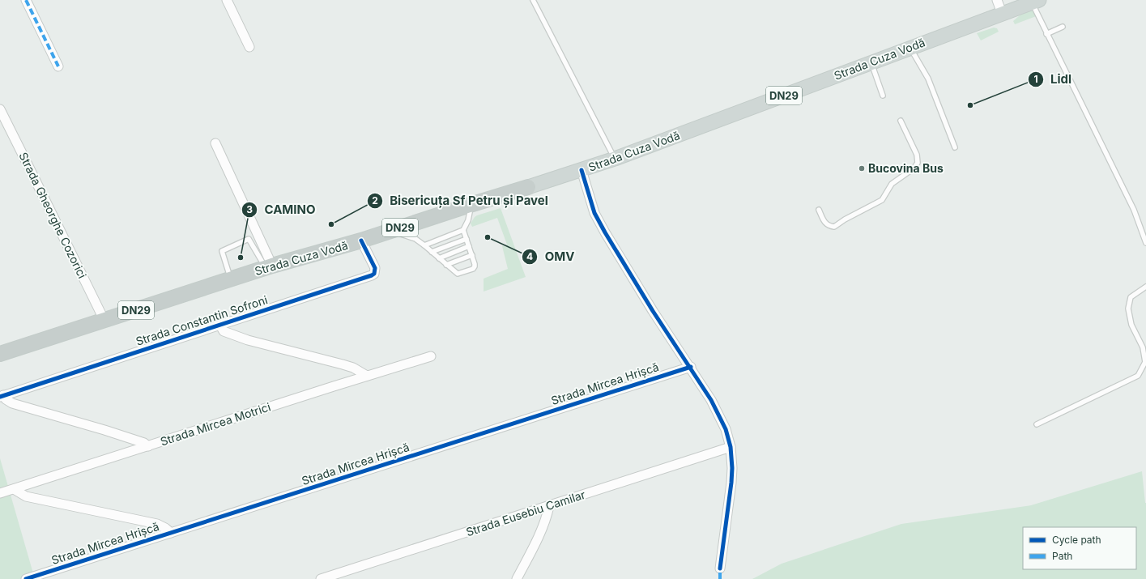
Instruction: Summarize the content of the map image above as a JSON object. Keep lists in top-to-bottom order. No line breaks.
{"streets":{"highway":["Strada Cuza Vodă","DN29"],"street":["Strada Gheorghe Cozorici","Strada Constantin Sofroni","Strada Mircea Hrișcă","Strada Mircea Motrici","Strada Eusebiu Camilar"]},"crossings":[["Strada Cuza Vodă","Strada Gheorghe Cozorici"],["Strada Cuza Vodă","Strada Constantin Sofroni"]],"places":["Lidl","Bucovina Bus","Bisericuța Sf Petru și Pavel","OMV","CAMINO"],"legend":["Cycle path","Path"]}
